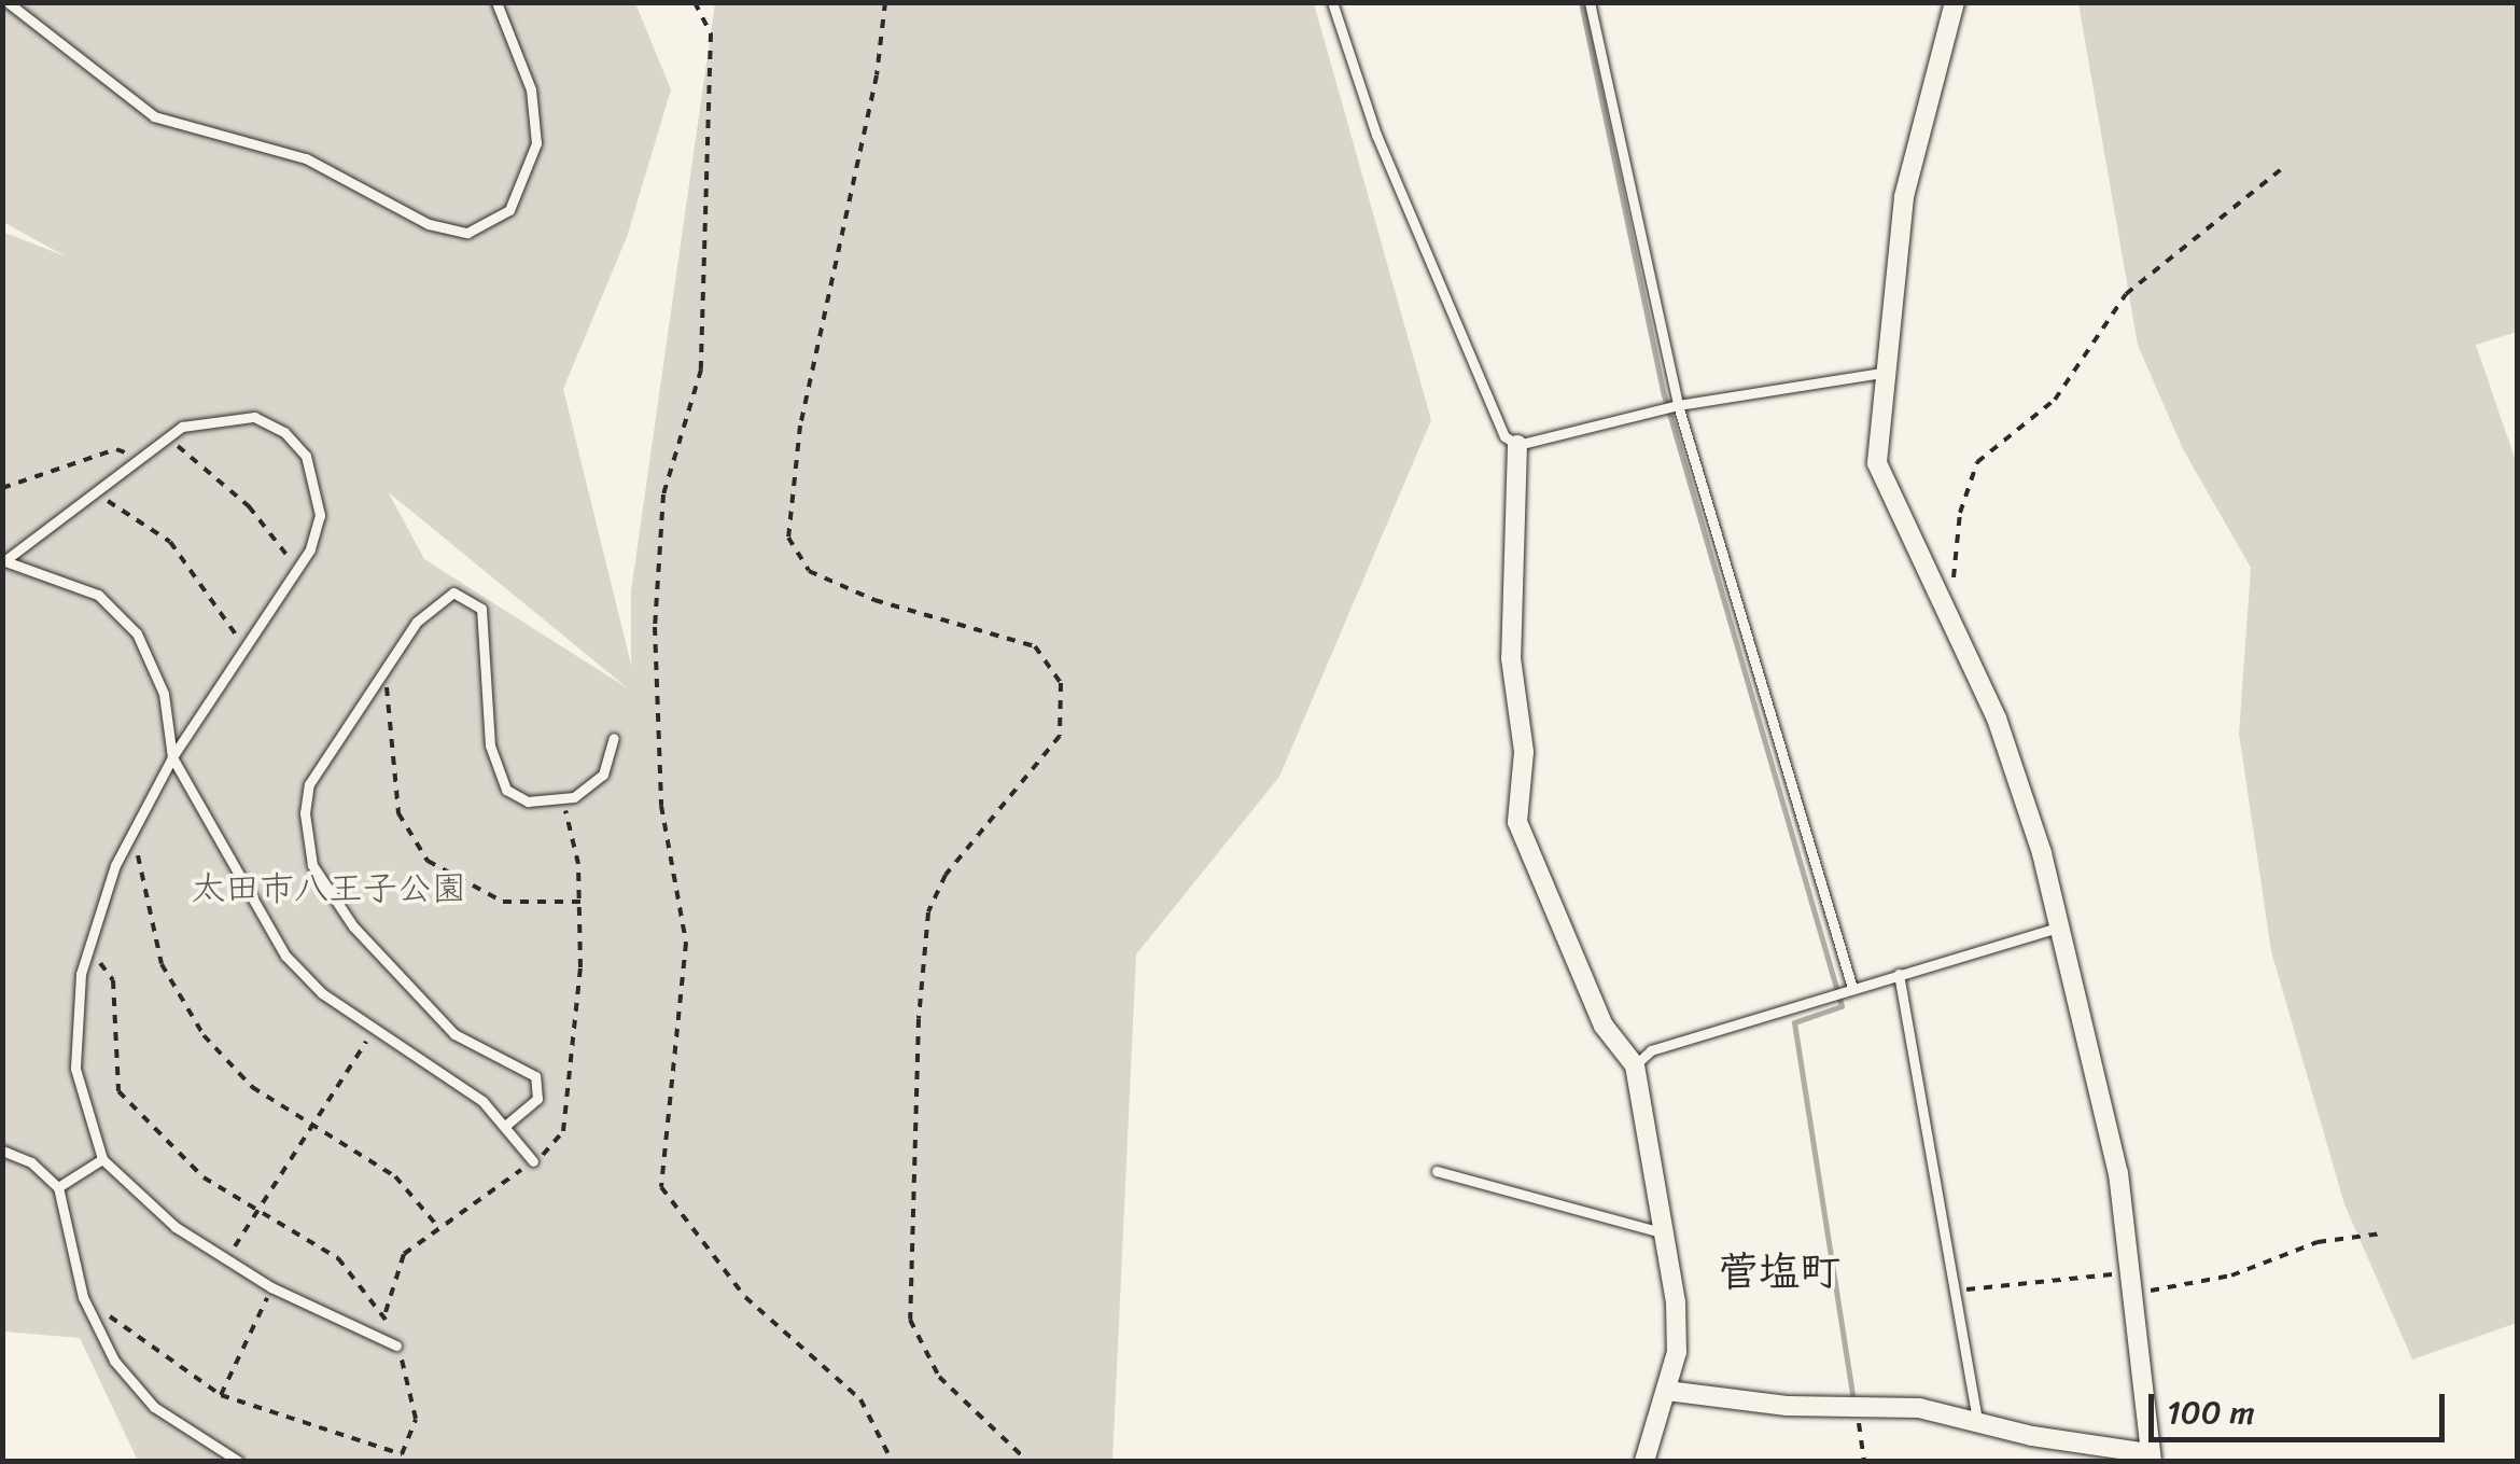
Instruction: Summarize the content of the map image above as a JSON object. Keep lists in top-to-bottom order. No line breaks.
{"districts":["菅塩町"],"parks":["太田市八王子公園"],"scale_bar":"100 m"}
